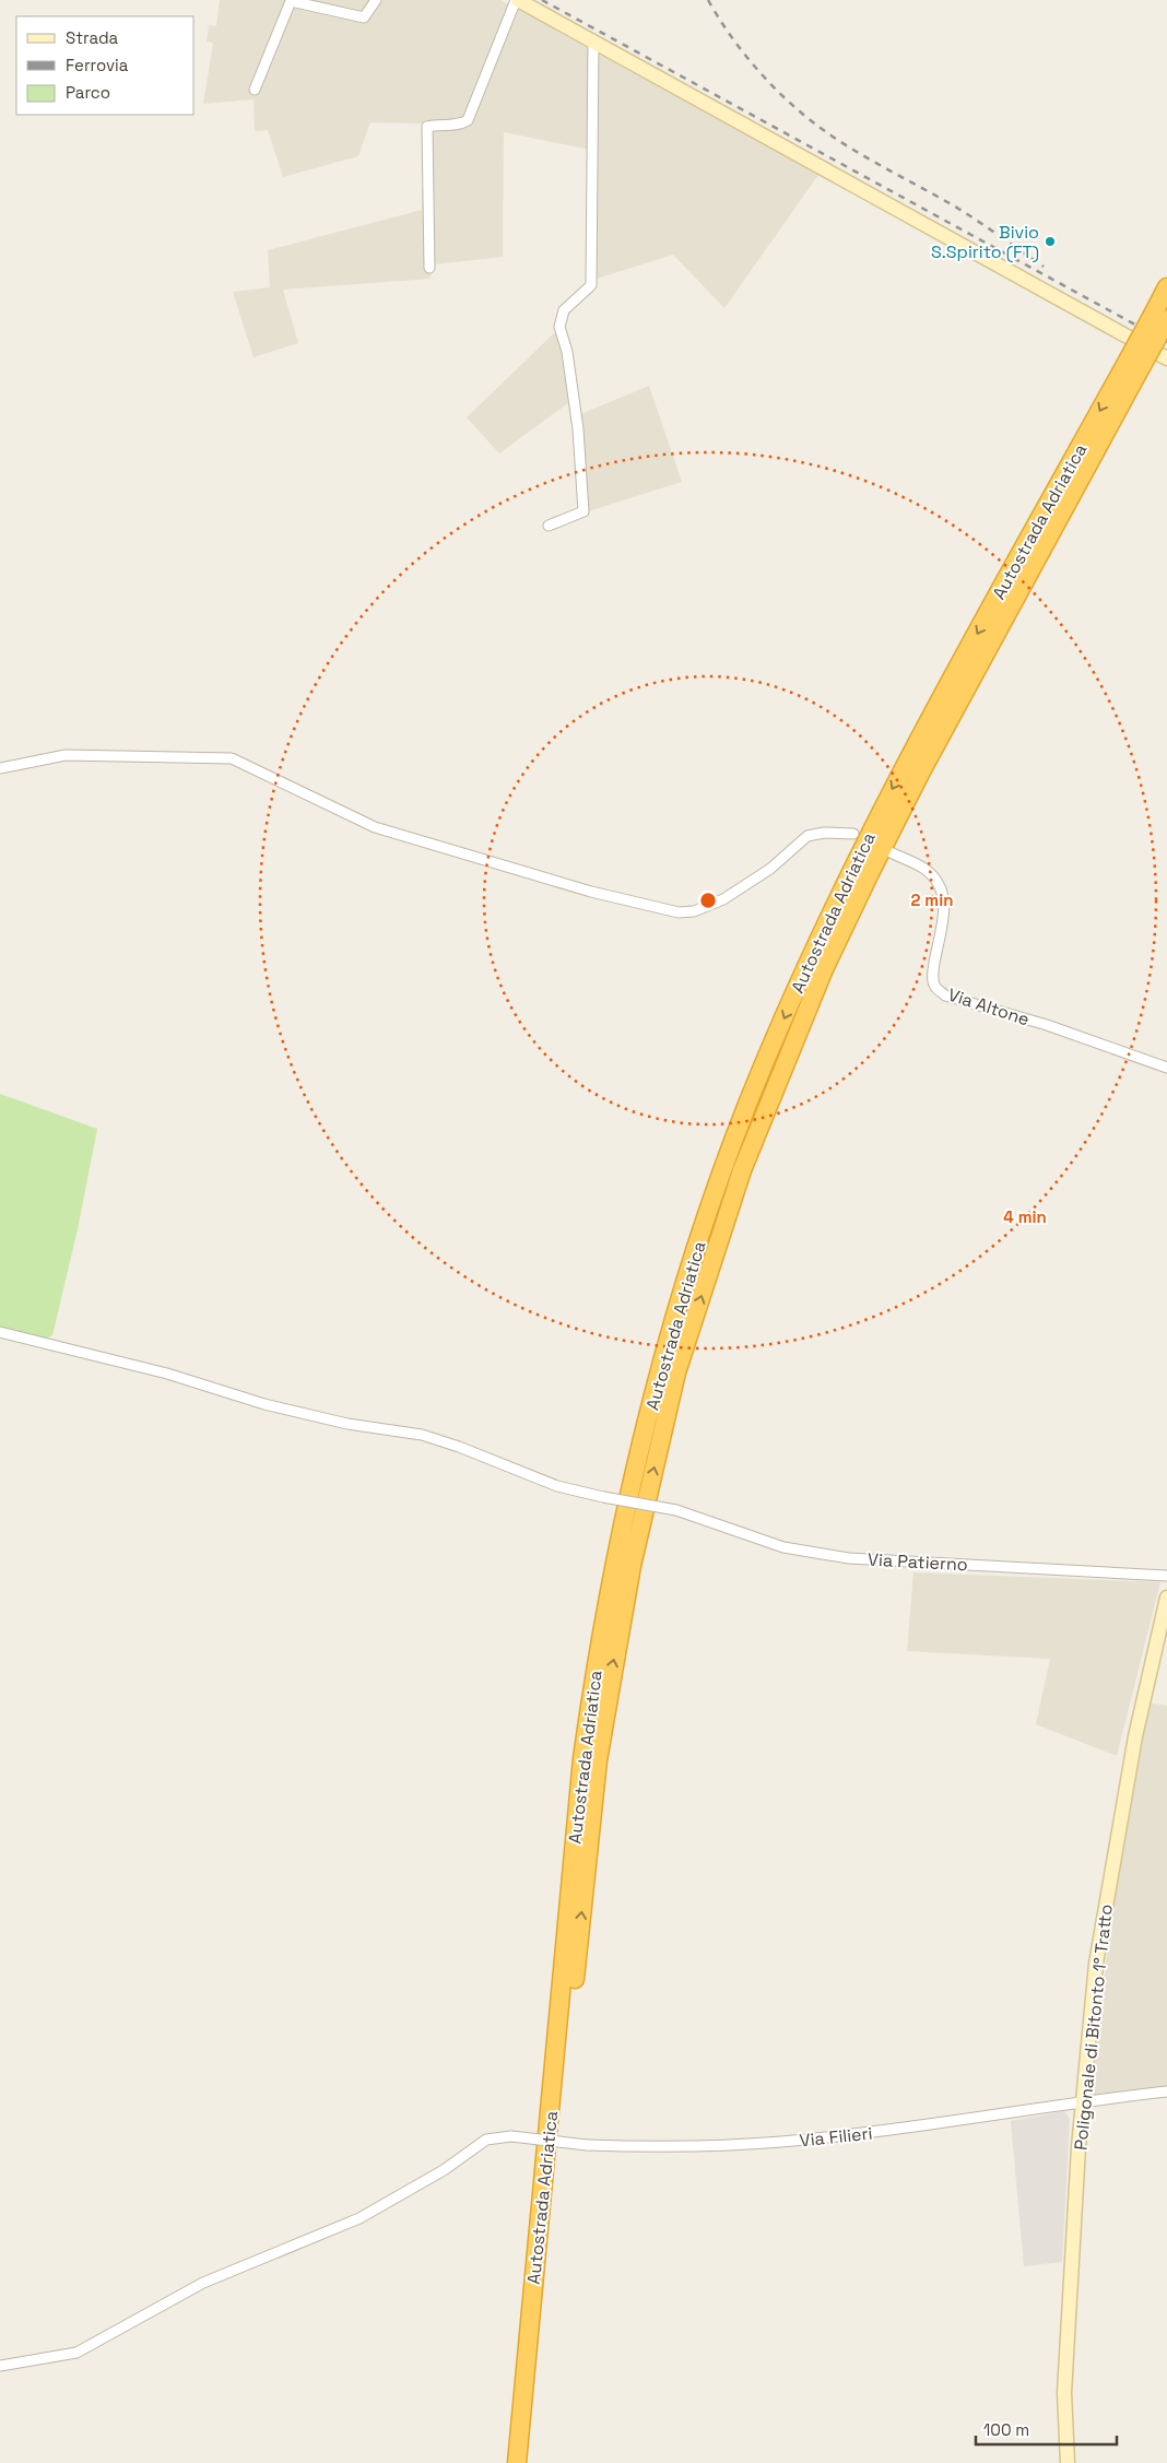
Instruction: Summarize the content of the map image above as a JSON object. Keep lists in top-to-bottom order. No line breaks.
{"streets":{"highway":["Autostrada Adriatica"],"main road":["Poligonale di Bitonto 1° Tratto"],"street":["Via Altone","Via Patierno","Via Filieri"]},"crossings":[["Poligonale di Bitonto 1° Tratto","Via Filieri"]],"places":["Bivio S.Spirito (FT)"],"legend":["Strada","Ferrovia","Parco"],"scale_bar":"100 m","rings":["2 min","4 min"]}
